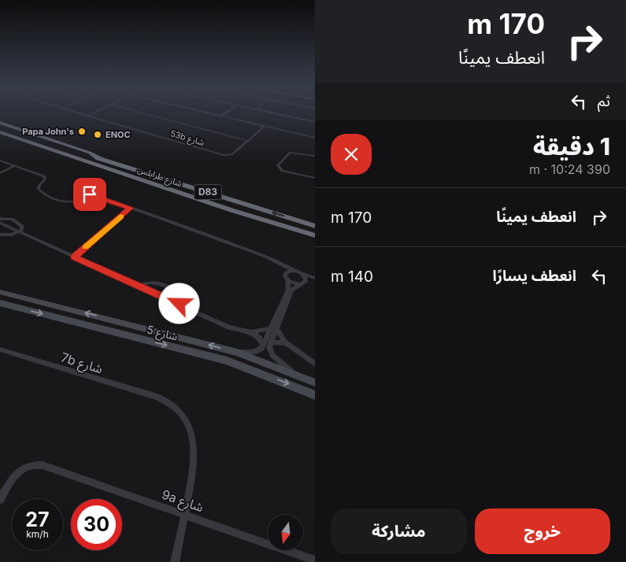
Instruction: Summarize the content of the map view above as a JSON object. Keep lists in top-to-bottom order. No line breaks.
{"streets":{"highway":["شارع طرابلس","D83"],"street":["53b شارع","شارع 5","7b شارع","9a شارع"]},"crossings":[["7b شارع","9a شارع"]],"places":["Papa John's","ENOC"],"north":"bottom","page":{"turn":["170 m","انعطف يمينًا"],"then":"ثم","heading":["1 دقيقة","390 m · 10:24"],"list":[{"name":"انعطف يمينًا","value":"170 m"},{"name":"انعطف يسارًا","value":"140 m"}],"speed":"27 km/h","limit":"30","buttons":["خروج","مشاركة"]}}
